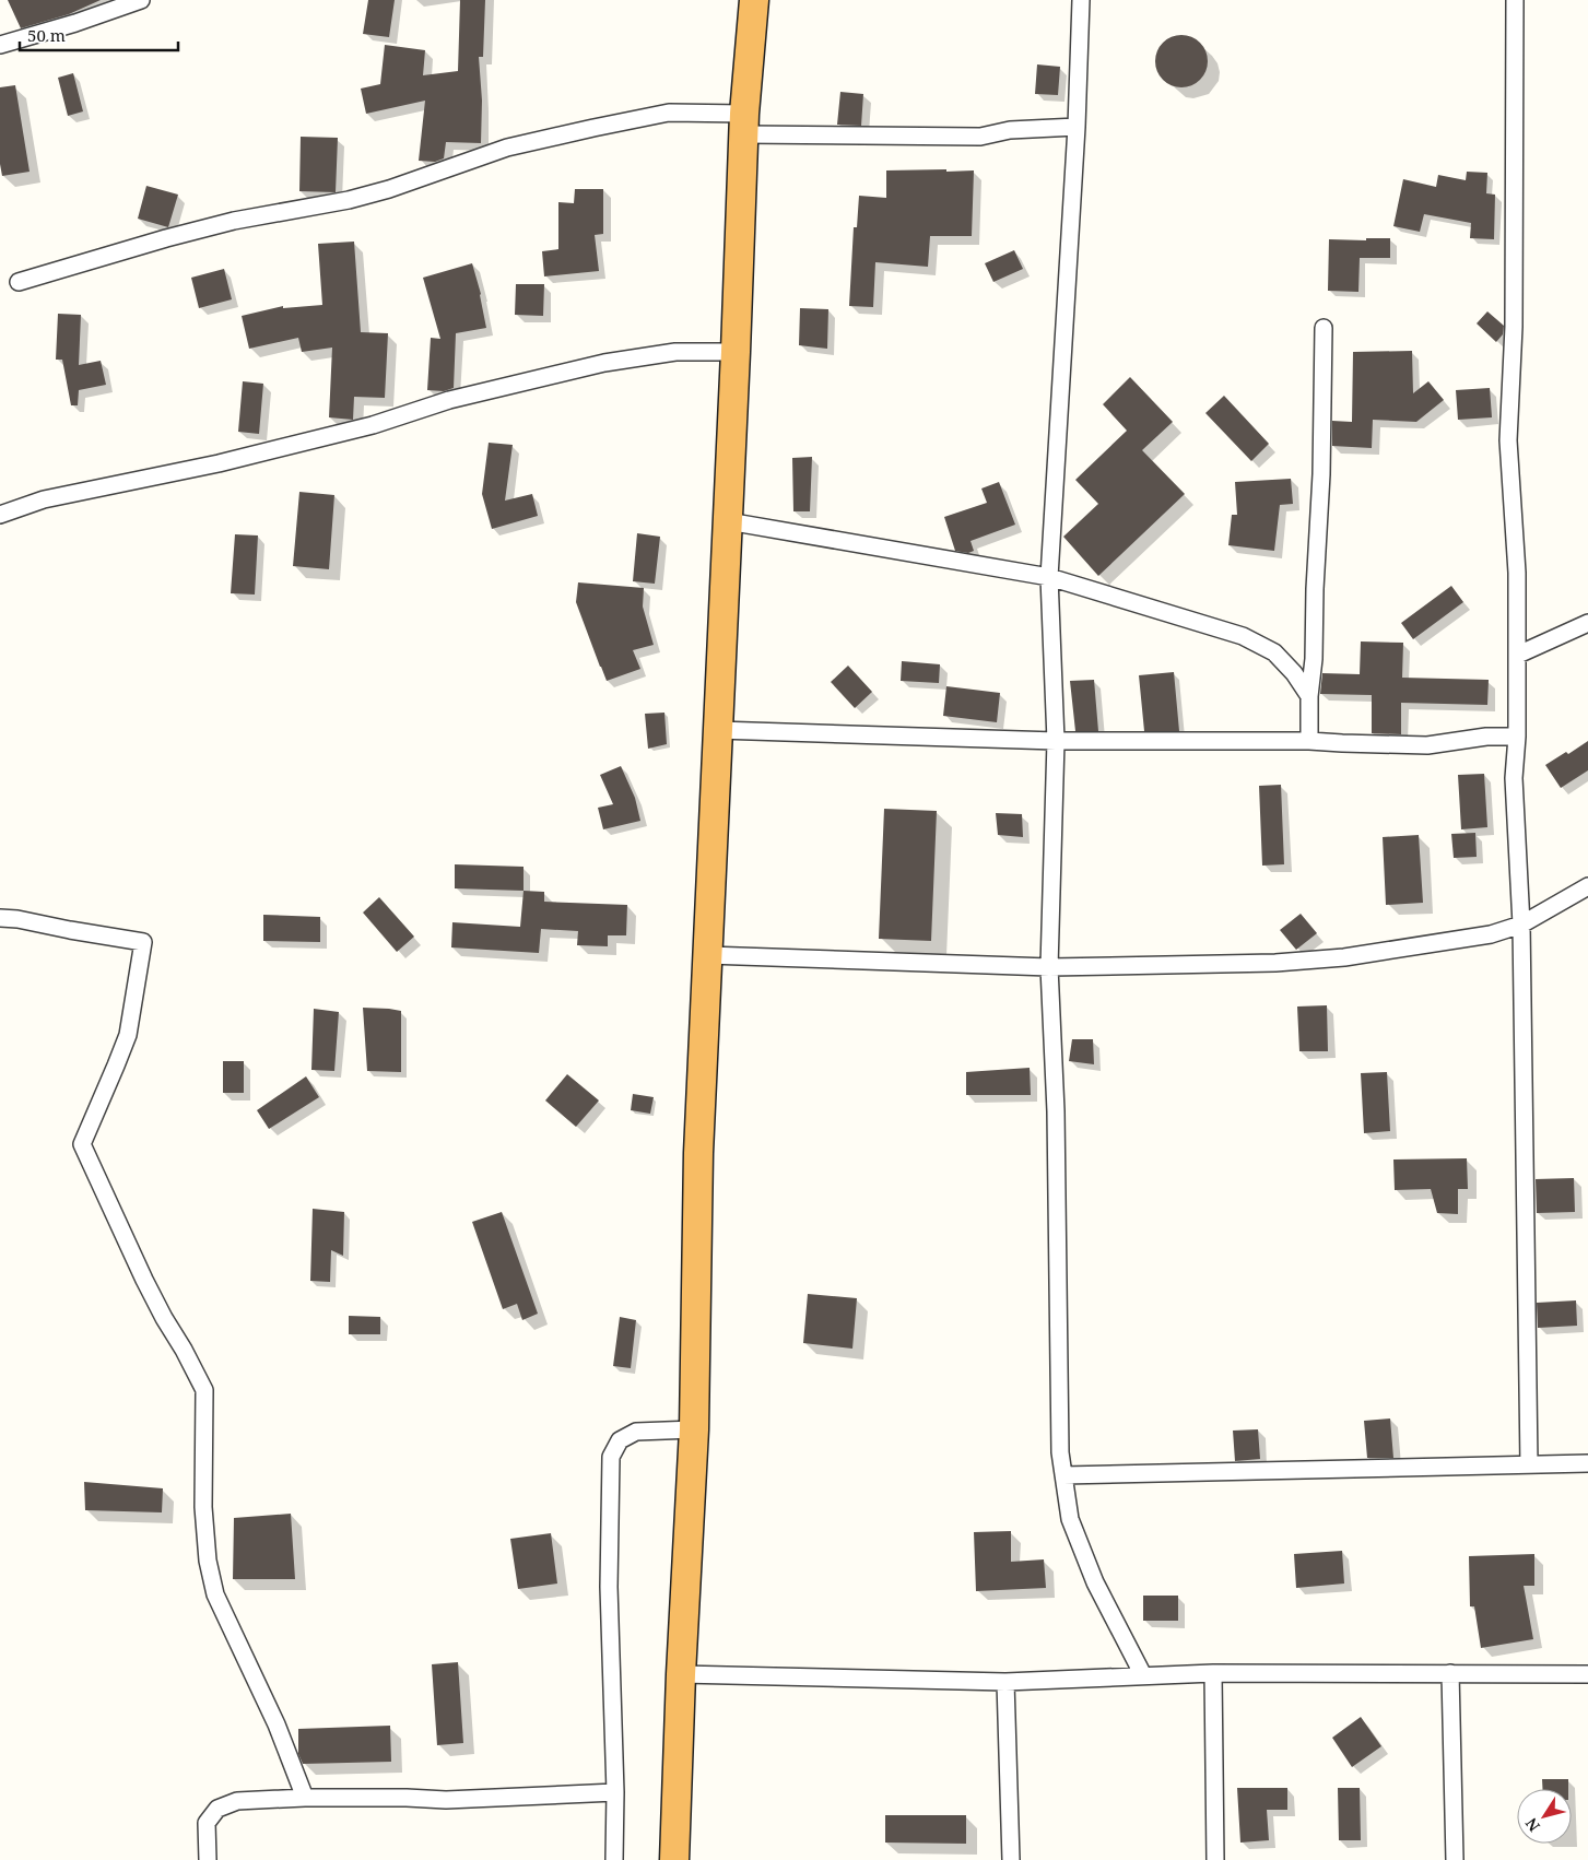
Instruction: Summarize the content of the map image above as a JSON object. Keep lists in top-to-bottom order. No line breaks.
{"scale_bar":"50 m","north":"bottom left"}
